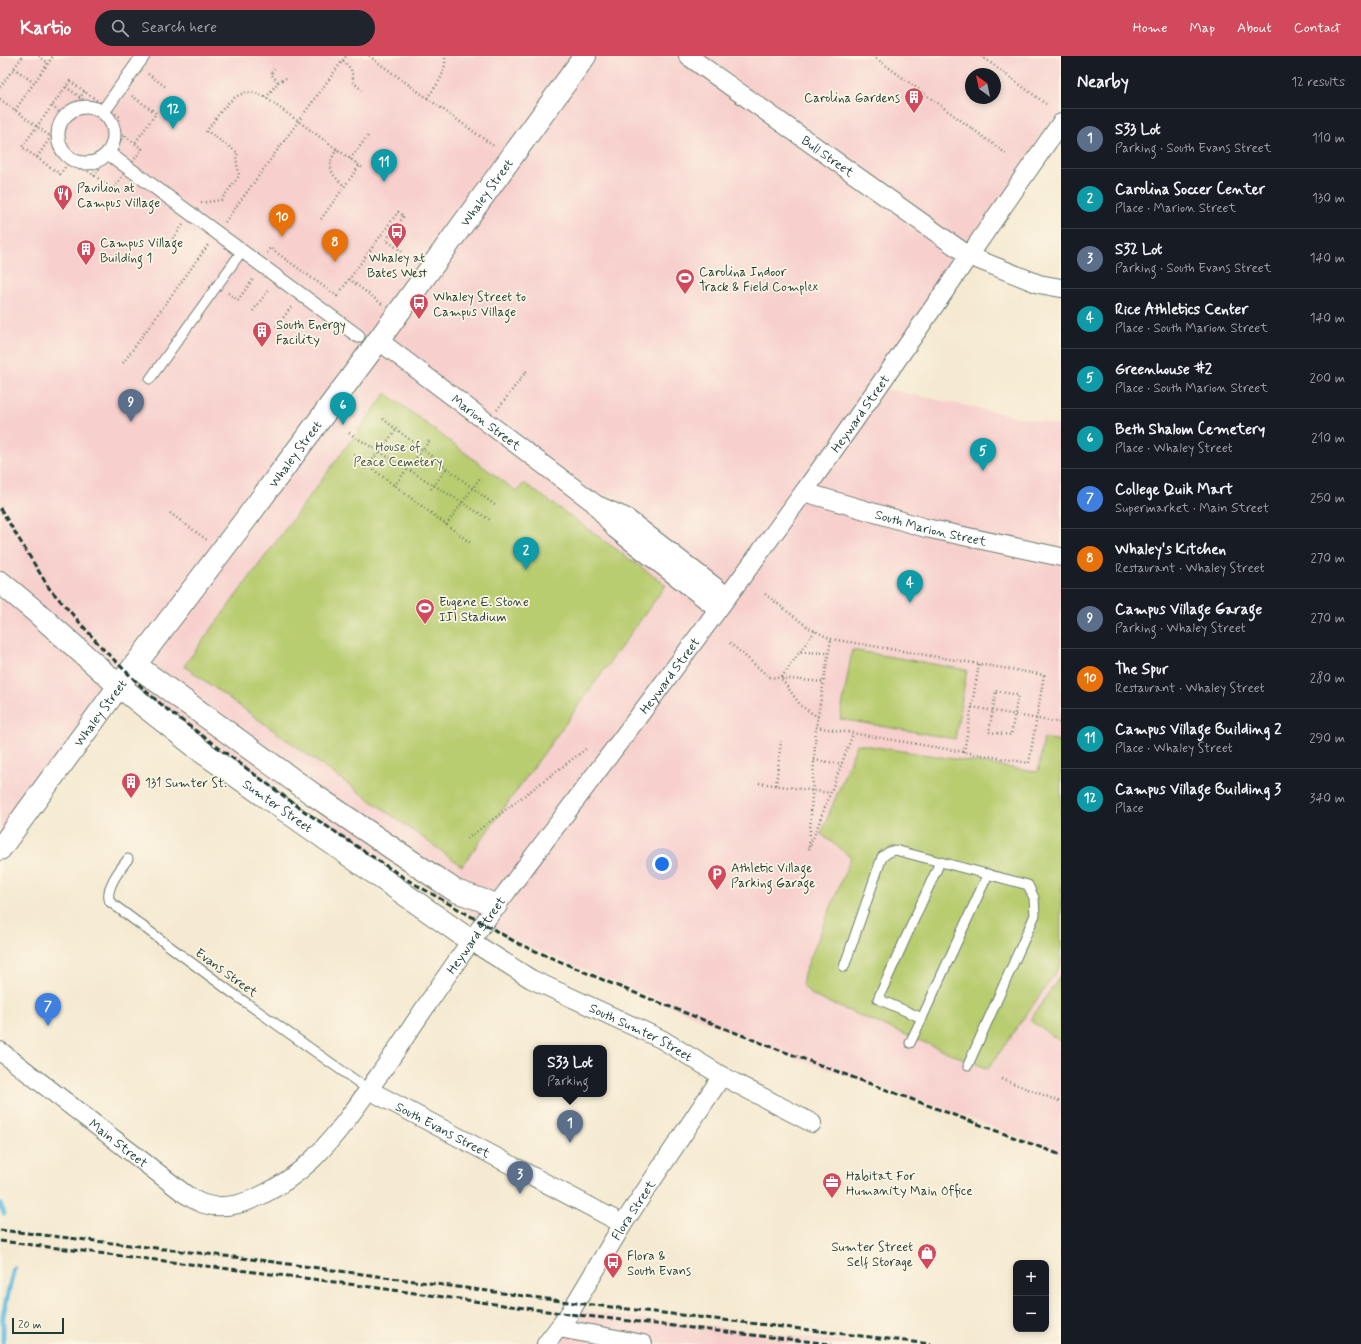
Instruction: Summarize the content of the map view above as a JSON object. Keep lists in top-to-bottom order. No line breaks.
{"streets":{"street":["Bull Street","Whaley Street","Heyward Street","Marion Street","South Marion Street","Sumter Street","South Sumter Street","South Evans Street","Main Street","Flora Street"],"lane":["Evans Street"]},"crossings":[["Bull Street","Heyward Street"],["Whaley Street","Marion Street"],["Whaley Street","Sumter Street"],["Heyward Street","Marion Street"],["Heyward Street","South Marion Street"],["Heyward Street","Sumter Street"],["Heyward Street","Evans Street"],["Heyward Street","South Sumter Street"],["Heyward Street","South Evans Street"],["Heyward Street","Main Street"],["Sumter Street","South Sumter Street"],["Evans Street","South Evans Street"],["South Sumter Street","Flora Street"],["South Evans Street","Flora Street"]],"parks":["House of Peace Cemetery"],"places":{"building":["Carolina Gardens","Campus Village Building 1","South Energy Facility","131 Sumter St."],"restaurant":["Pavilion at Campus Village"],"bus stop":["Whaley at Bates West","Whaley Street to Campus Village","Flora & South Evans"],"sports":["Carolina Indoor Track & Field Complex","Eugene E. Stone III Stadium"],"parking":["Athletic Village Parking Garage"],"office":["Habitat For Humanity Main Office"],"shop":["Sumter Street Self Storage"]},"scale_bar":"20 m","north":"top left","page":{"header":"Kartio","search":"Search here","nav":["Home","Map","About","Contact"],"heading":["Nearby","12 results"],"pins":["12","11","10","8","9","6","5","2","4","7","1","3"],"list":[{"mark":"1","name":"S33 Lot","note":"Parking · South Evans Street","value":"110 m"},{"mark":"2","name":"Carolina Soccer Center","note":"Place · Marion Street","value":"130 m"},{"mark":"3","name":"S32 Lot","note":"Parking · South Evans Street","value":"140 m"},{"mark":"4","name":"Rice Athletics Center","note":"Place · South Marion Street","value":"140 m"},{"mark":"5","name":"Greenhouse #2","note":"Place · South Marion Street","value":"200 m"},{"mark":"6","name":"Beth Shalom Cemetery","note":"Place · Whaley Street","value":"210 m"},{"mark":"7","name":"College Quik Mart","note":"Supermarket · Main Street","value":"250 m"},{"mark":"8","name":"Whaley's Kitchen","note":"Restaurant · Whaley Street","value":"270 m"},{"mark":"9","name":"Campus Village Garage","note":"Parking · Whaley Street","value":"270 m"},{"mark":"10","name":"The Spur","note":"Restaurant · Whaley Street","value":"280 m"},{"mark":"11","name":"Campus Village Building 2","note":"Place · Whaley Street","value":"290 m"},{"mark":"12","name":"Campus Village Building 3","note":"Place","value":"340 m"}],"popup":["S33 Lot","Parking"],"map_buttons":["+","−"],"scale":"20 m"}}
